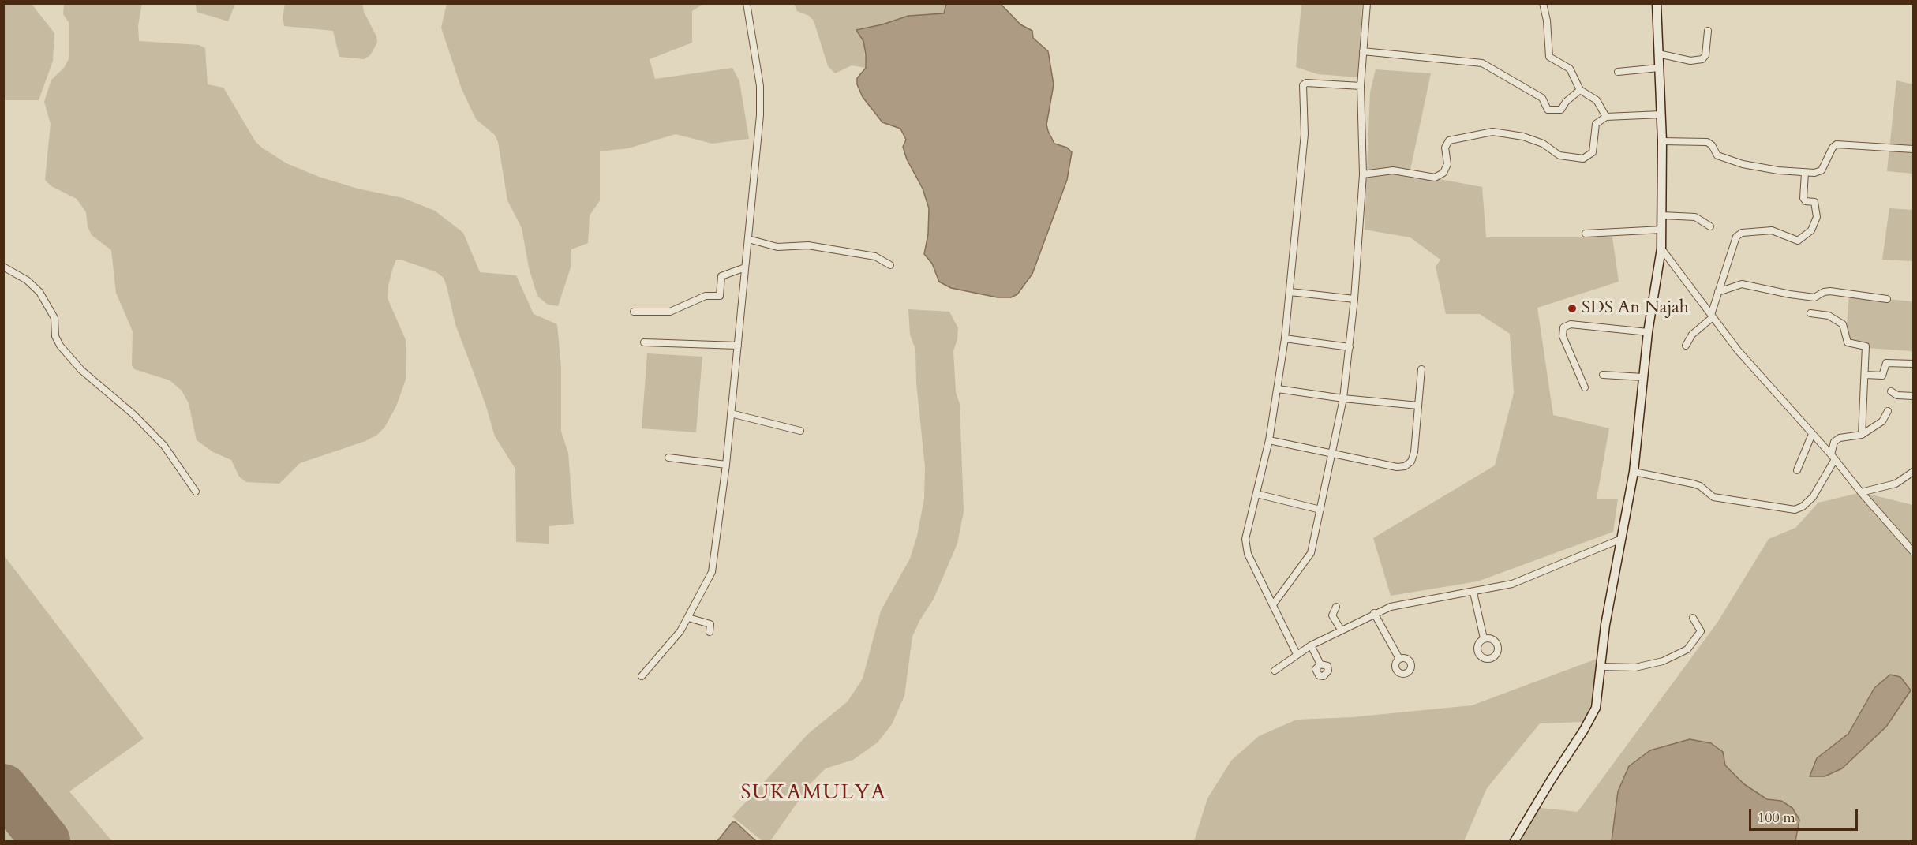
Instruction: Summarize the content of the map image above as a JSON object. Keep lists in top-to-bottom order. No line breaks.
{"districts":["SUKAMULYA"],"places":["SDS An Najah"],"scale_bar":"100 m"}
